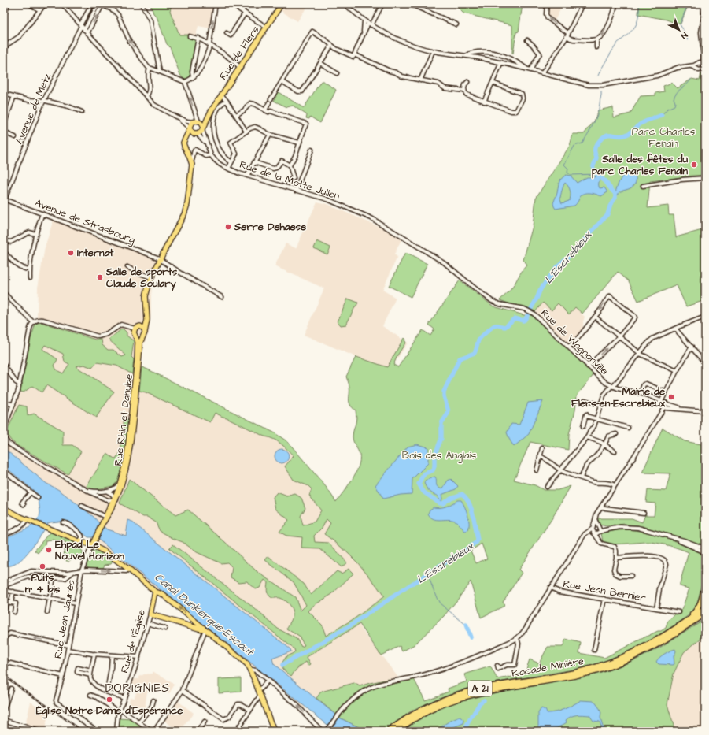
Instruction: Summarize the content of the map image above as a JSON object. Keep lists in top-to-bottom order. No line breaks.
{"streets":{"highway":["Rocade Minière","A 21"],"main road":["Rue de Flers","Rue Rhin et Danube","Rue Jean Jaurès","Rue de l'Église"],"street":["Avenue de Metz","Rue de la Motte Julien","Avenue de Strasbourg","Rue de Wagnonville","Rue Jean Bernier"]},"crossings":[["Rue de Flers","Rue de la Motte Julien"],["Avenue de Metz","Avenue de Strasbourg"],["Rue de la Motte Julien","Rue de Wagnonville"],["Rue de la Motte Julien","Rue Rhin et Danube"],["Avenue de Strasbourg","Rue Rhin et Danube"],["Rue Rhin et Danube","Rue Jean Jaurès"]],"districts":["DORIGNIES"],"water":["L'Escrebieux","Canal Dunkerque-Escaut"],"parks":["Parc Charles Fenain","Bois des Anglais"],"places":["Salle des fêtes du parc Charles Fenain","Serre Dehaese","Internat","Salle de sports Claude Soulary","Mairie de Flers-en-Escrebieux","Ehpad Le Nouvel Horizon","Puits n° 4 bis","Église Notre-Dame d'Espérance"],"north":"bottom right"}
